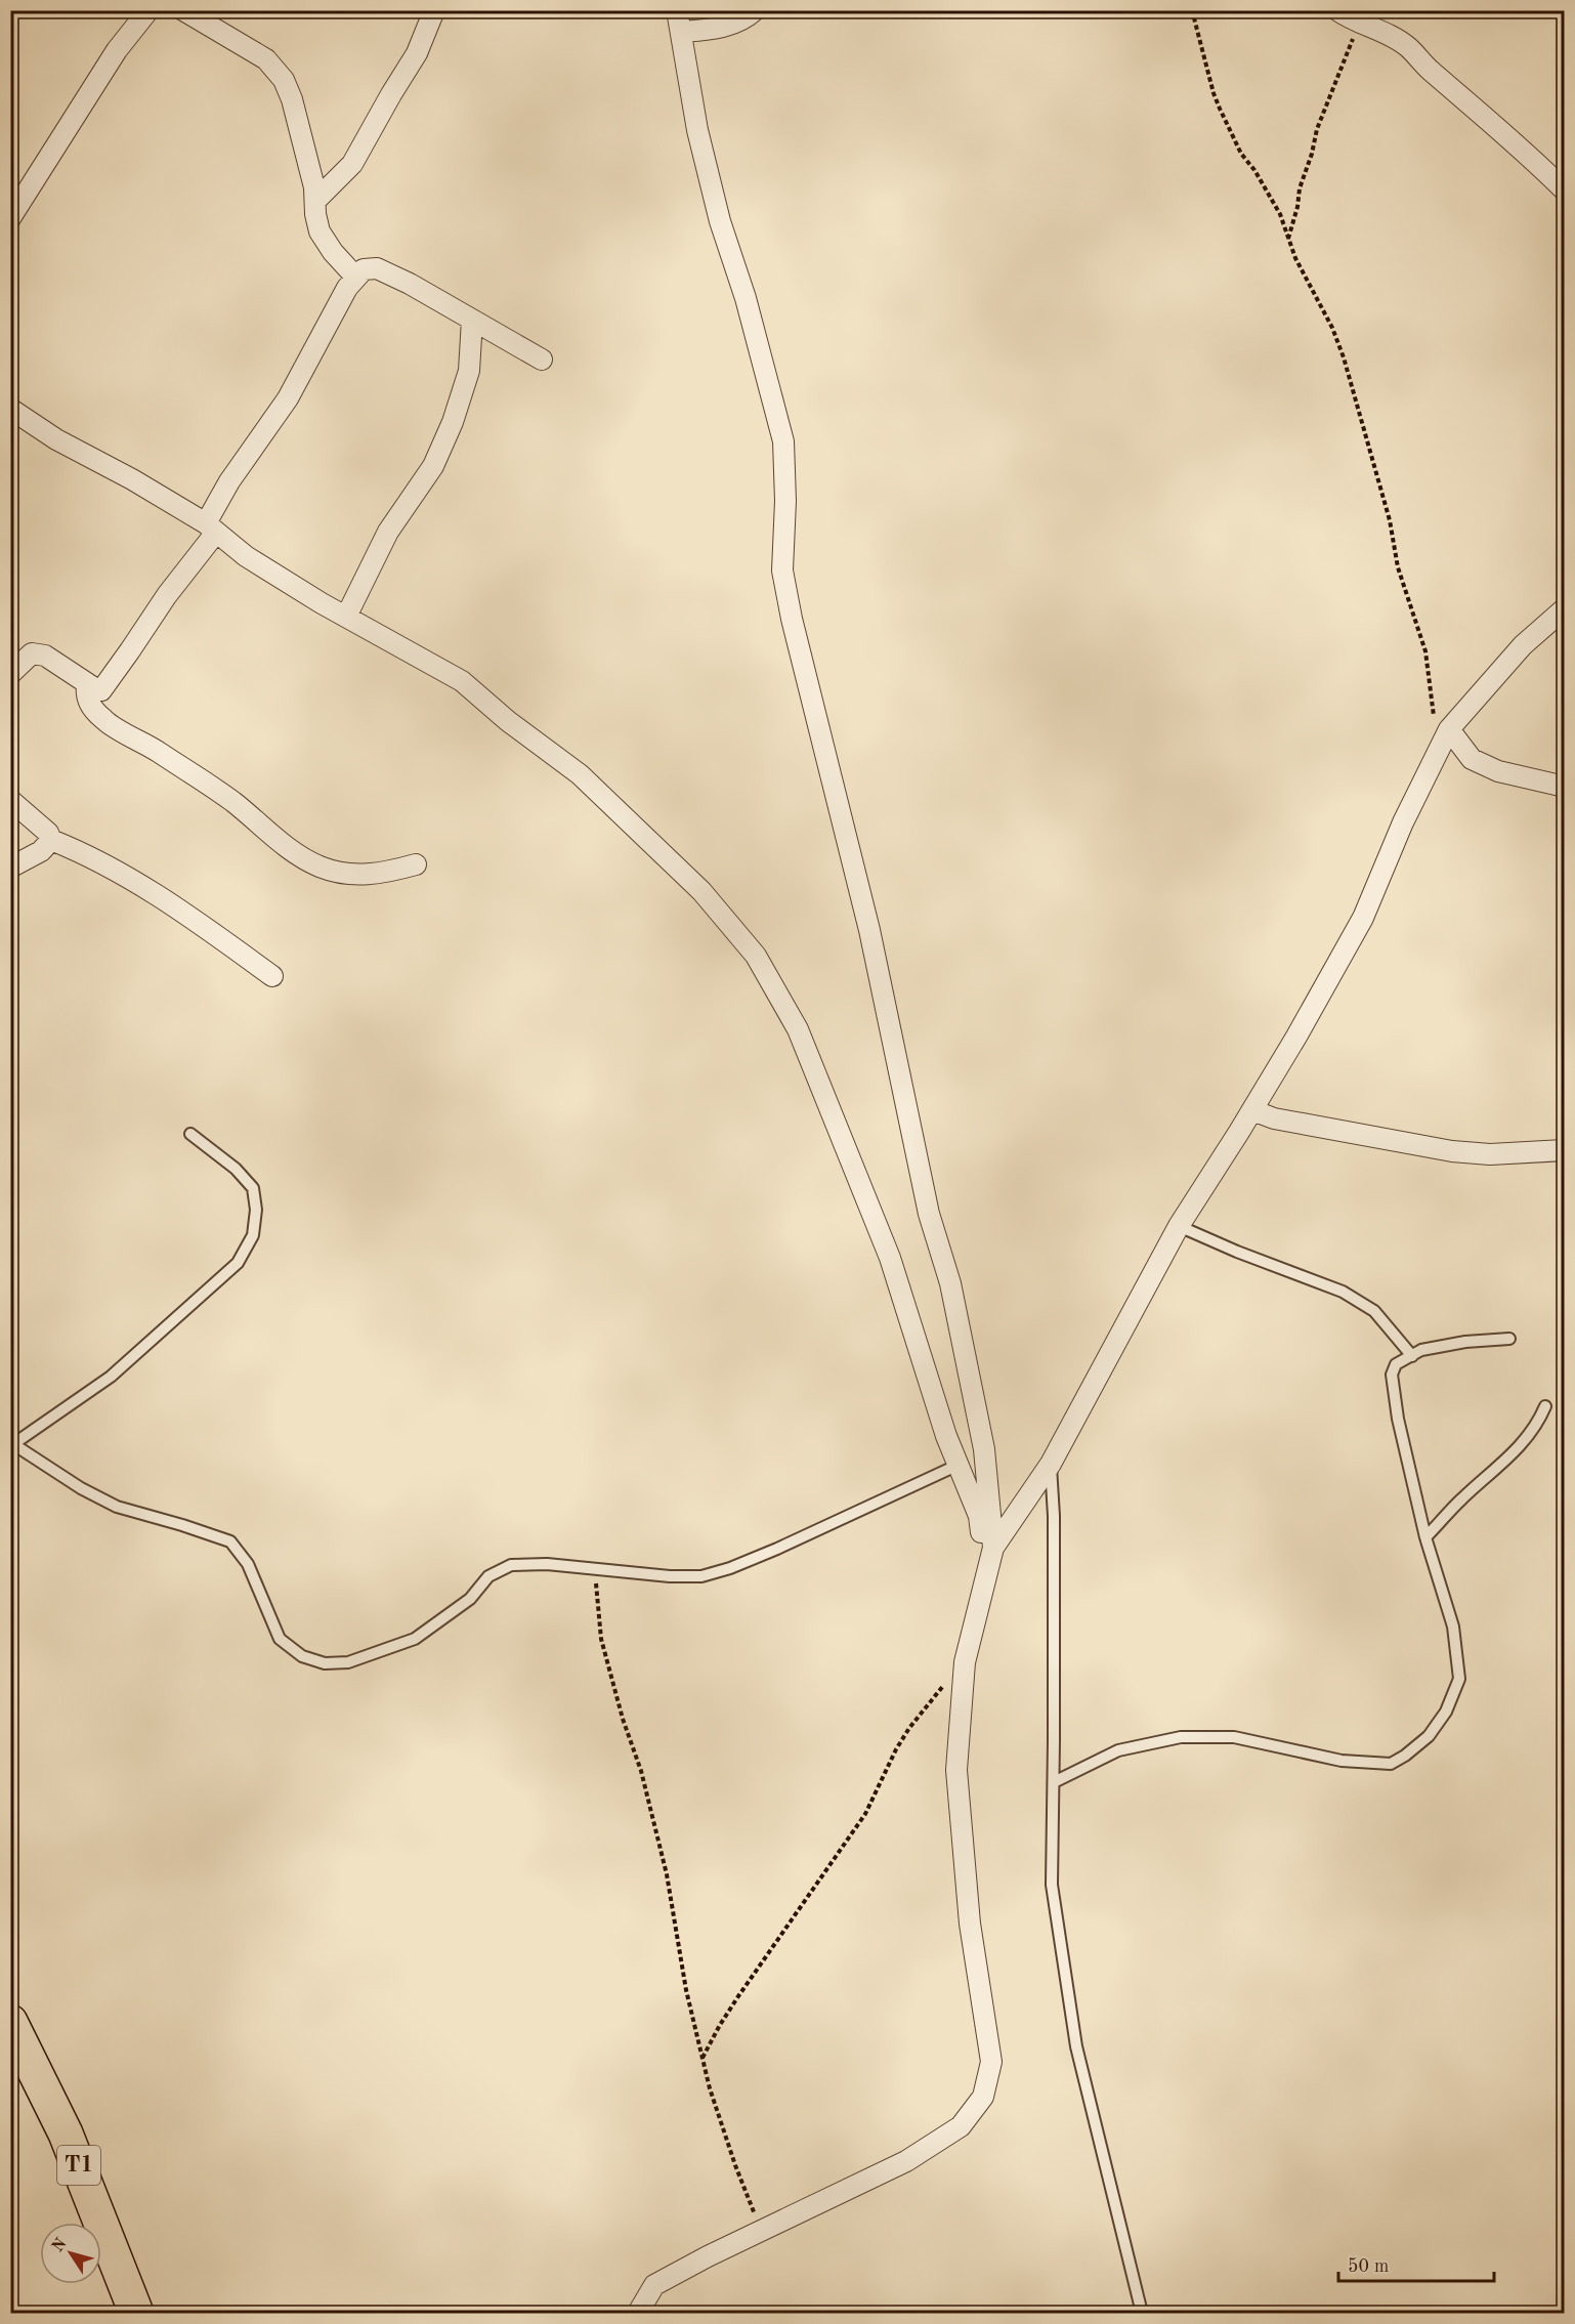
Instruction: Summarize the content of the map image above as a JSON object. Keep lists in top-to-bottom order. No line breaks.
{"streets":{"highway":["T1"]},"scale_bar":"50 m","north":"top left"}
